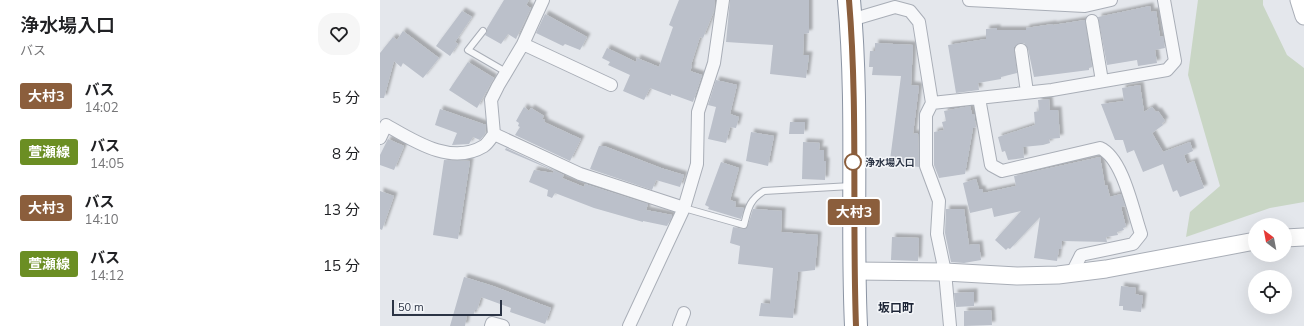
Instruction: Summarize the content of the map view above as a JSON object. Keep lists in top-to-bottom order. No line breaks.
{"districts":["坂口町"],"places":["浄水場入口"],"lines":["bus line 大村3"],"scale_bar":"50 m","north":"top left","page":{"heading":["浄水場入口","バス"],"on_map":"大村3","list":[{"mark":"大村3","name":"バス","note":"14:02","value":"5 分"},{"mark":"萱瀬線","name":"バス","note":"14:05","value":"8 分"},{"mark":"大村3","name":"バス","note":"14:10","value":"13 分"},{"mark":"萱瀬線","name":"バス","note":"14:12","value":"15 分"}],"scale":"50 m"}}
